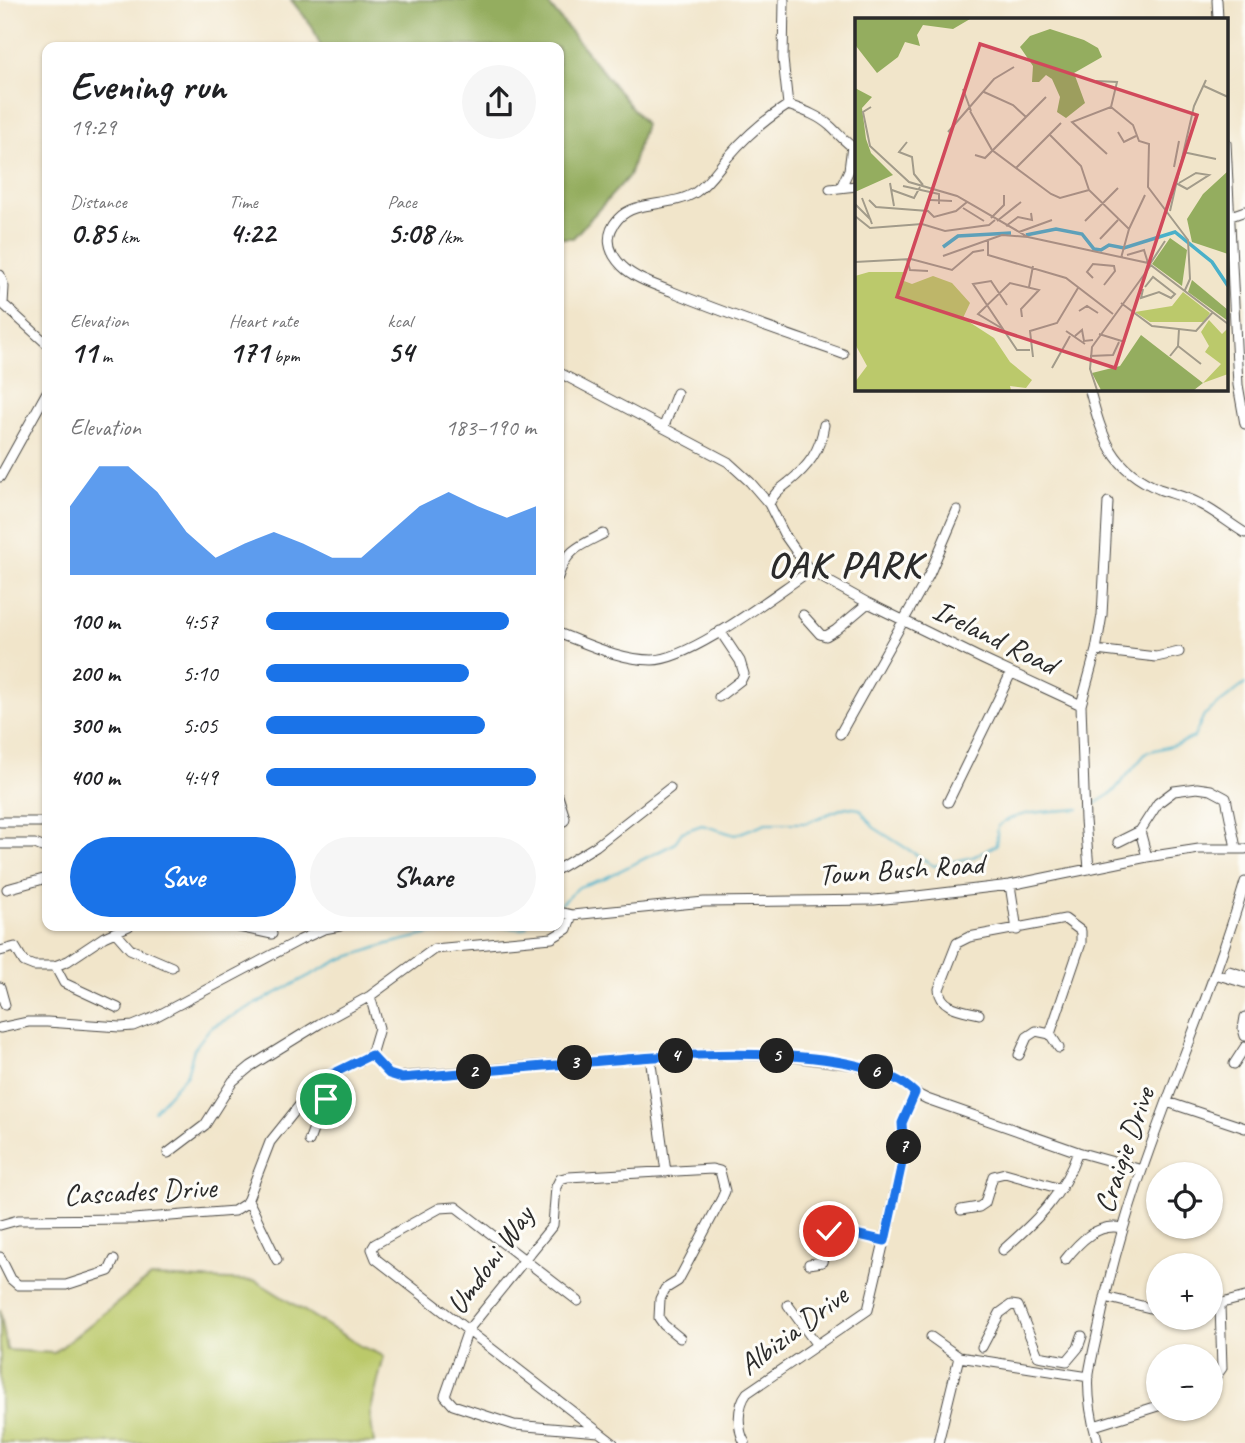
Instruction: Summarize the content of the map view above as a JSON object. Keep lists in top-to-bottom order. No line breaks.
{"streets":{"street":["Ireland Road","Town Bush Road","Craigie Drive","Cascades Drive","Umdoni Way","Albizia Drive"]},"crossings":[["Ireland Road","Town Bush Road"]],"districts":["OAK PARK"],"page":{"heading":["Evening run","19:29"],"stats":[["Distance","0.85 km"],["Time","4:22"],["Pace","5:08 /km"],["Elevation","11 m"],["Heart rate","171 bpm"],["kcal","54"]],"chart":["Elevation","183–190 m"],"list":[{"name":"100 m","note":"4:57"},{"name":"200 m","note":"5:10"},{"name":"300 m","note":"5:05"},{"name":"400 m","note":"4:49"}],"buttons":["Save","Share"],"pins":["4","5","3","2","6","7"],"map_buttons":["+","−"]}}
